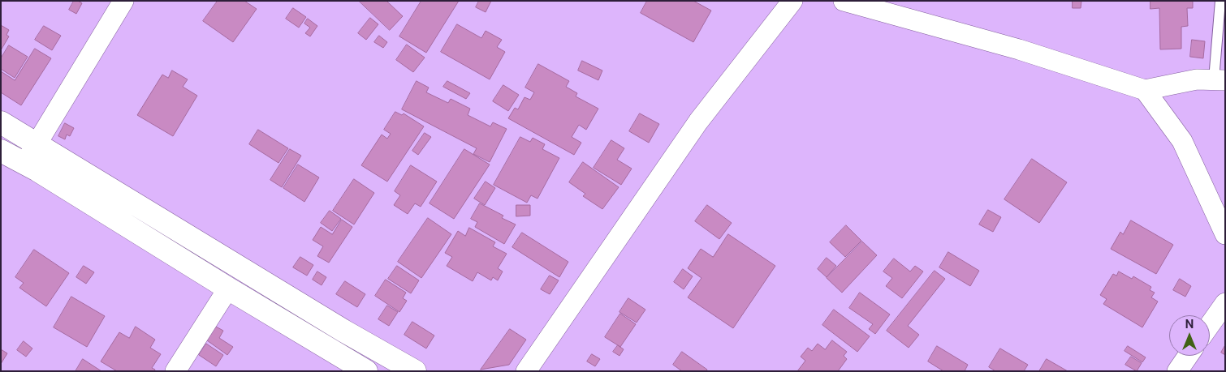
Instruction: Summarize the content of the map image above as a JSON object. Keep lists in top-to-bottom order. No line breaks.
{"north":"top"}
